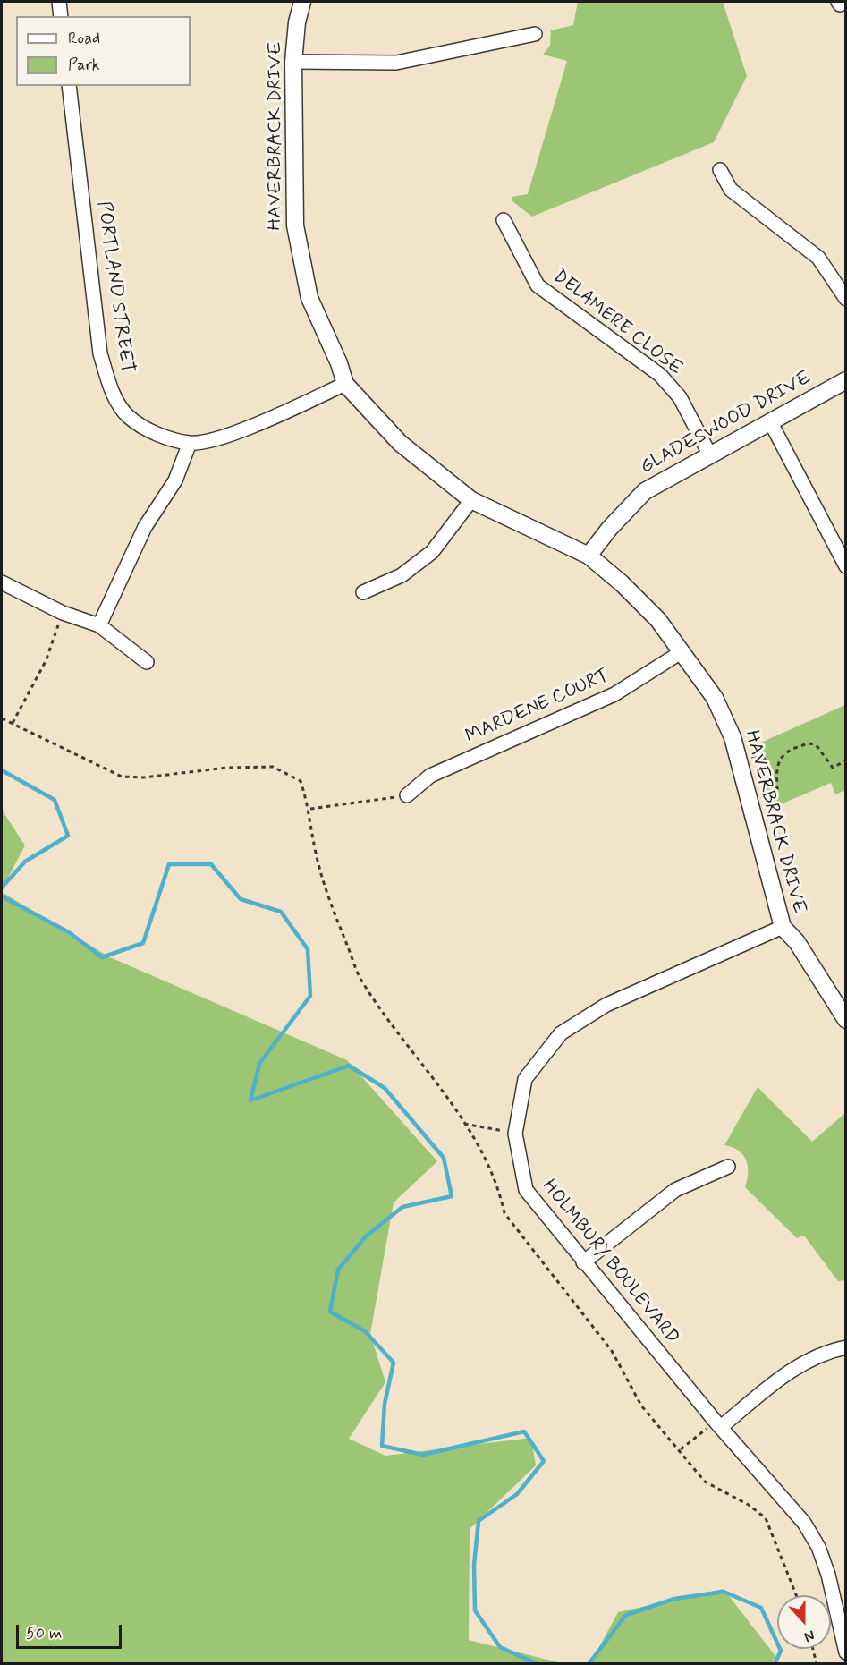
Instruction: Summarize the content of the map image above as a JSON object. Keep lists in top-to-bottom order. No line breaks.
{"streets":{"street":["HAVERBRACK DRIVE","PORTLAND STREET","DELAMERE CLOSE","GLADESWOOD DRIVE","MARDENE COURT","HOLMBURY BOULEVARD"]},"crossings":[["HAVERBRACK DRIVE","PORTLAND STREET"],["HAVERBRACK DRIVE","GLADESWOOD DRIVE"],["HAVERBRACK DRIVE","MARDENE COURT"],["HAVERBRACK DRIVE","HOLMBURY BOULEVARD"],["DELAMERE CLOSE","GLADESWOOD DRIVE"]],"legend":["Road","Park"],"scale_bar":"50 m","north":"bottom"}
